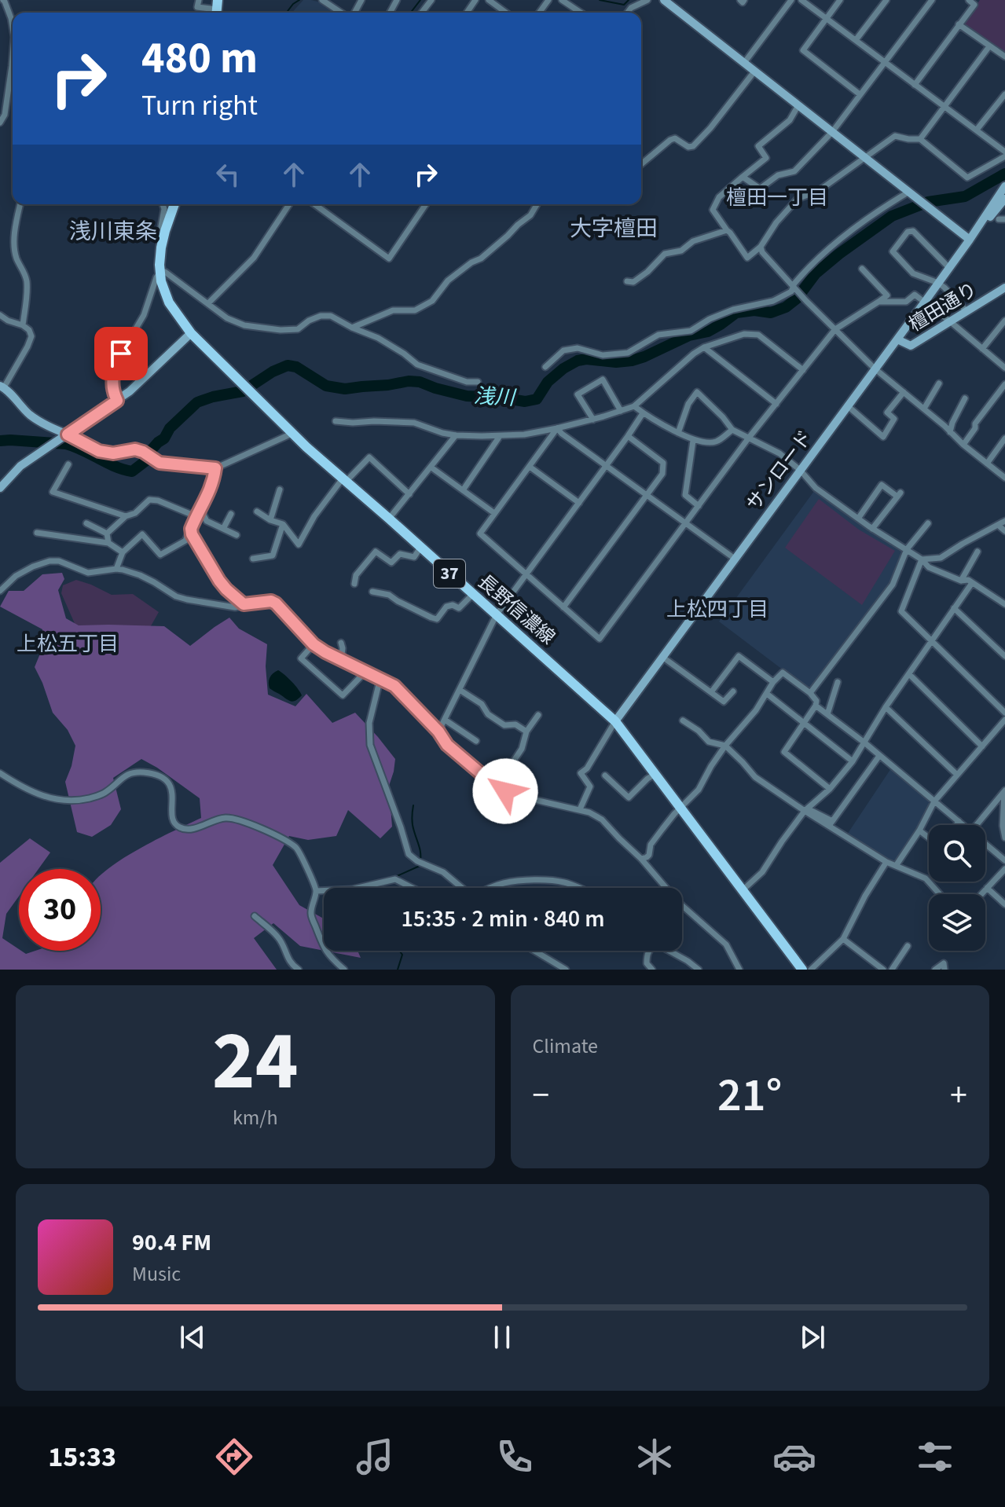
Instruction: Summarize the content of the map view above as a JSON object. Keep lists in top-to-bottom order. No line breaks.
{"streets":{"main road":["37","長野信濃線"],"street":["檀田通り","サンロード"]},"crossings":[["檀田通り","サンロード"],["サンロード","長野信濃線"]],"districts":["檀田一丁目","大字檀田","浅川東条","上松四丁目","上松五丁目"],"water":["浅川"],"page":{"turn":["480 m","Turn right"],"limit":"30","trip":"15:35 · 2 min · 840 m","tile":[["24","km/h"],"Climate"],"heat":["−","21°","+"],"song":["90.4 FM","Music"],"tabs":"15:33"}}
